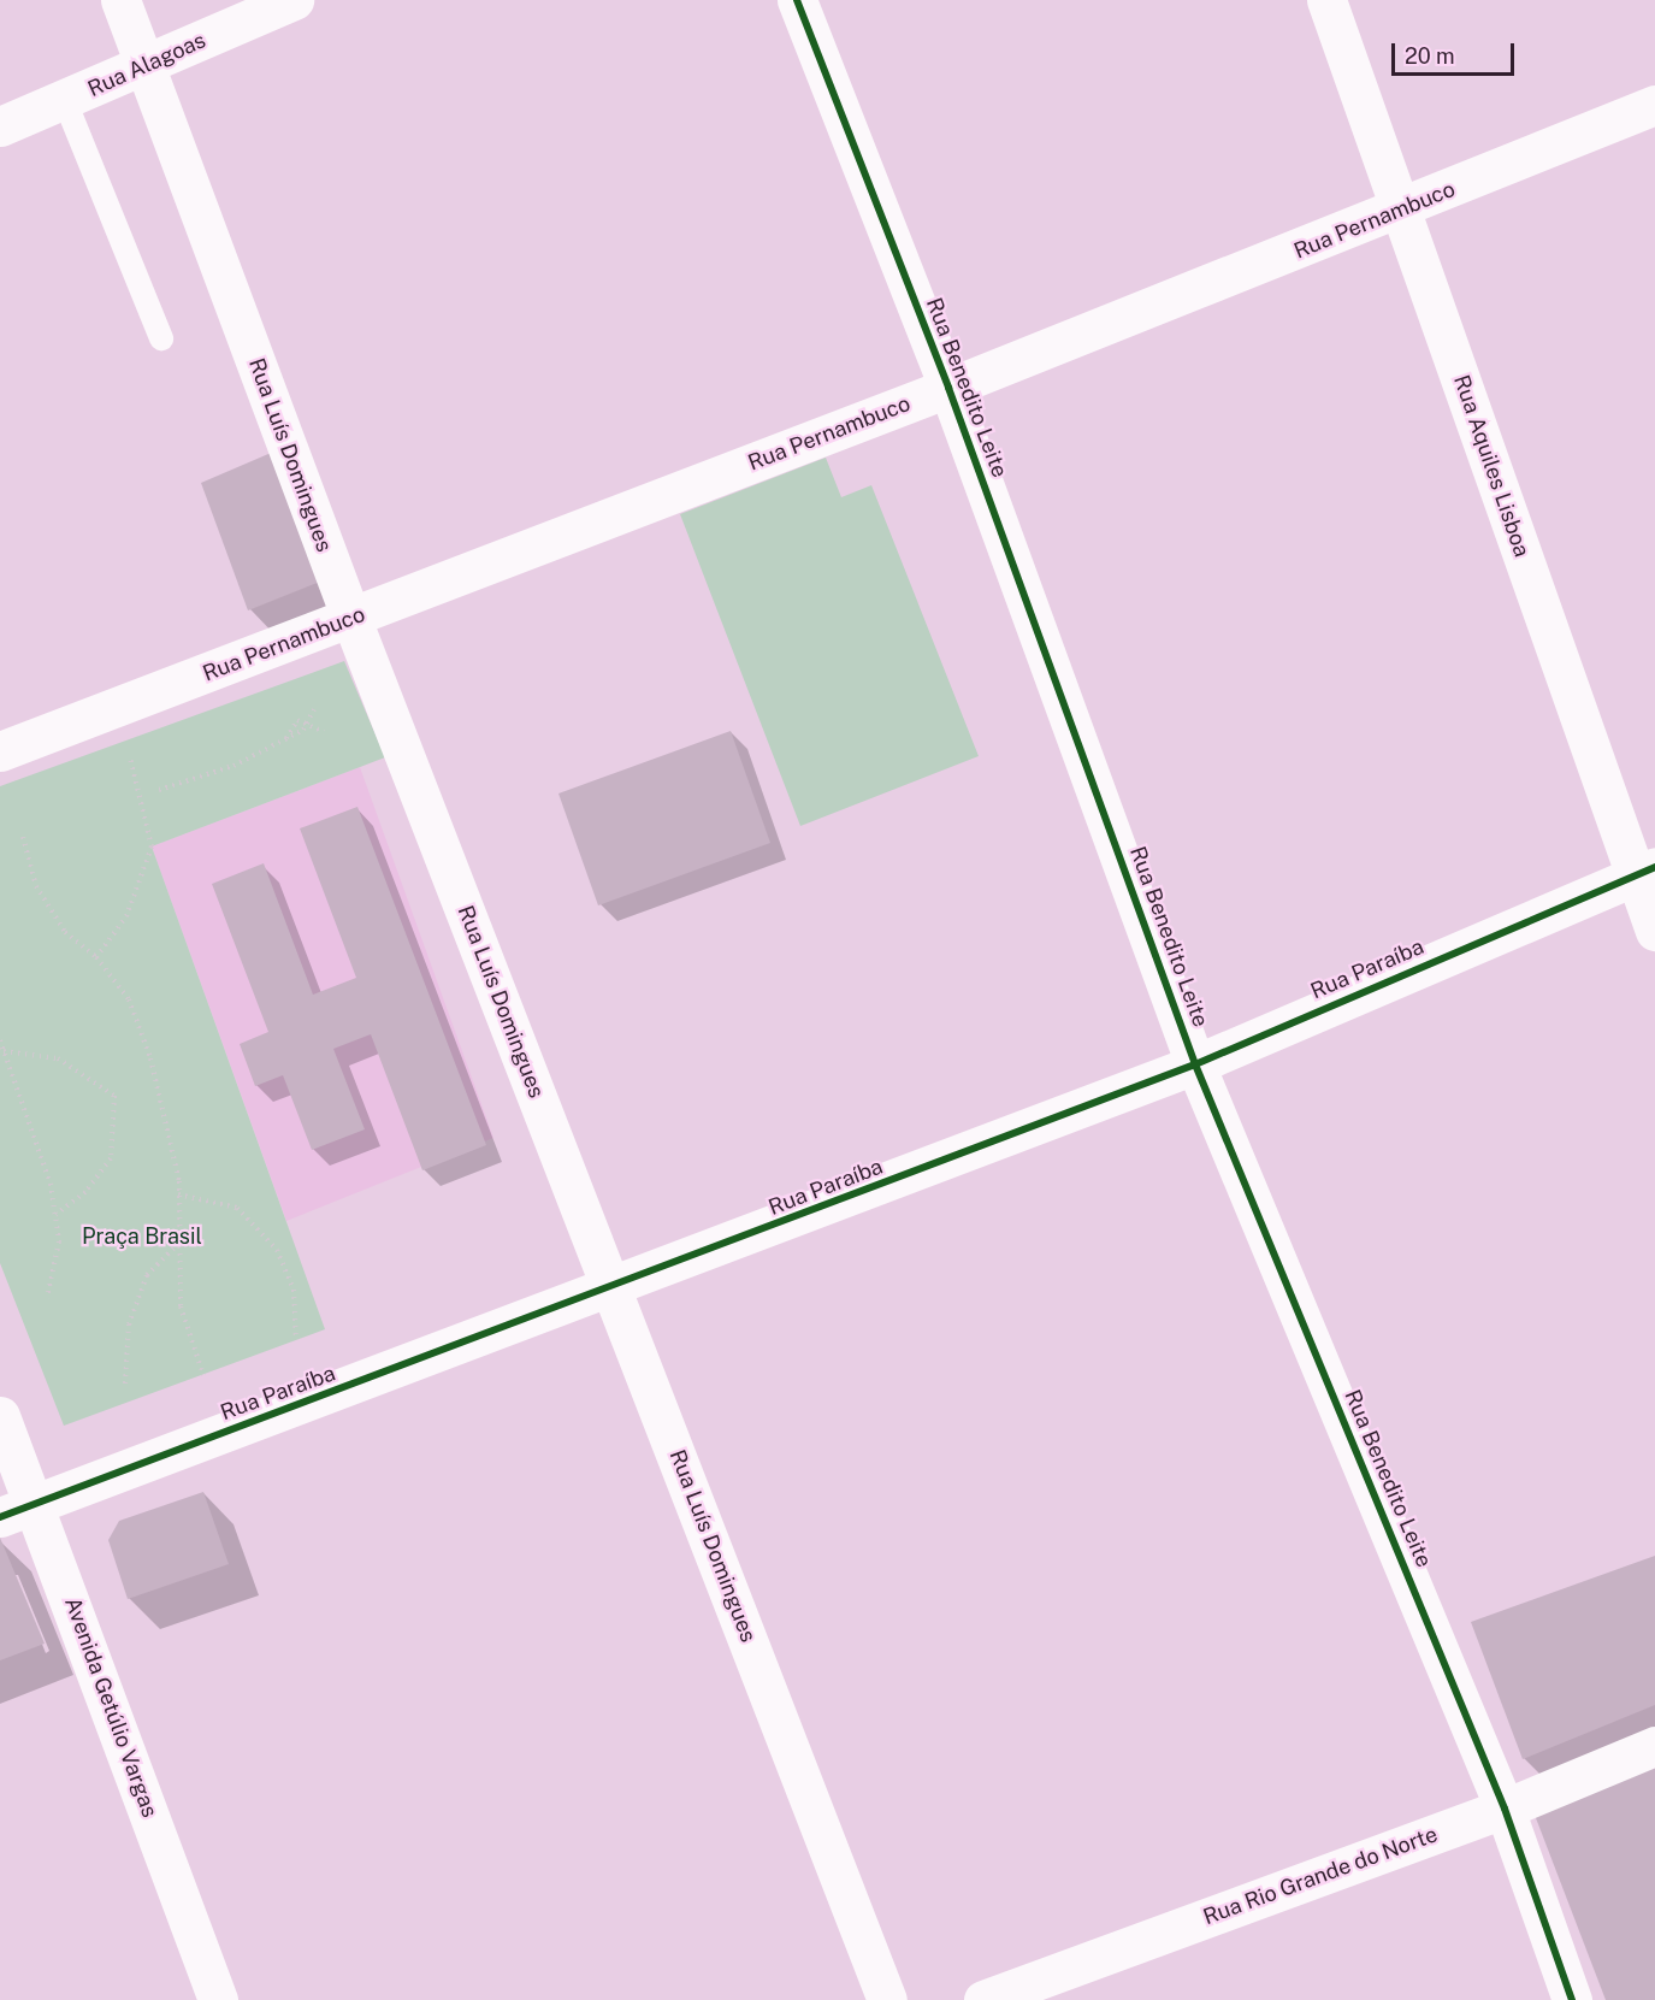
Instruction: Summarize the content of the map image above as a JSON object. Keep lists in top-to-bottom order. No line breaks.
{"streets":{"street":["Rua Alagoas","Rua Pernambuco","Rua Benedito Leite","Rua Luís Domingues","Rua Aquiles Lisboa","Rua Paraíba","Avenida Getúlio Vargas","Rua Rio Grande do Norte"]},"crossings":[["Rua Alagoas","Rua Luís Domingues"],["Rua Pernambuco","Rua Benedito Leite"],["Rua Pernambuco","Rua Luís Domingues"],["Rua Pernambuco","Rua Aquiles Lisboa"],["Rua Benedito Leite","Rua Paraíba"],["Rua Benedito Leite","Rua Rio Grande do Norte"],["Rua Luís Domingues","Rua Paraíba"],["Rua Aquiles Lisboa","Rua Paraíba"],["Rua Paraíba","Avenida Getúlio Vargas"]],"parks":["Praça Brasil"],"scale_bar":"20 m"}
